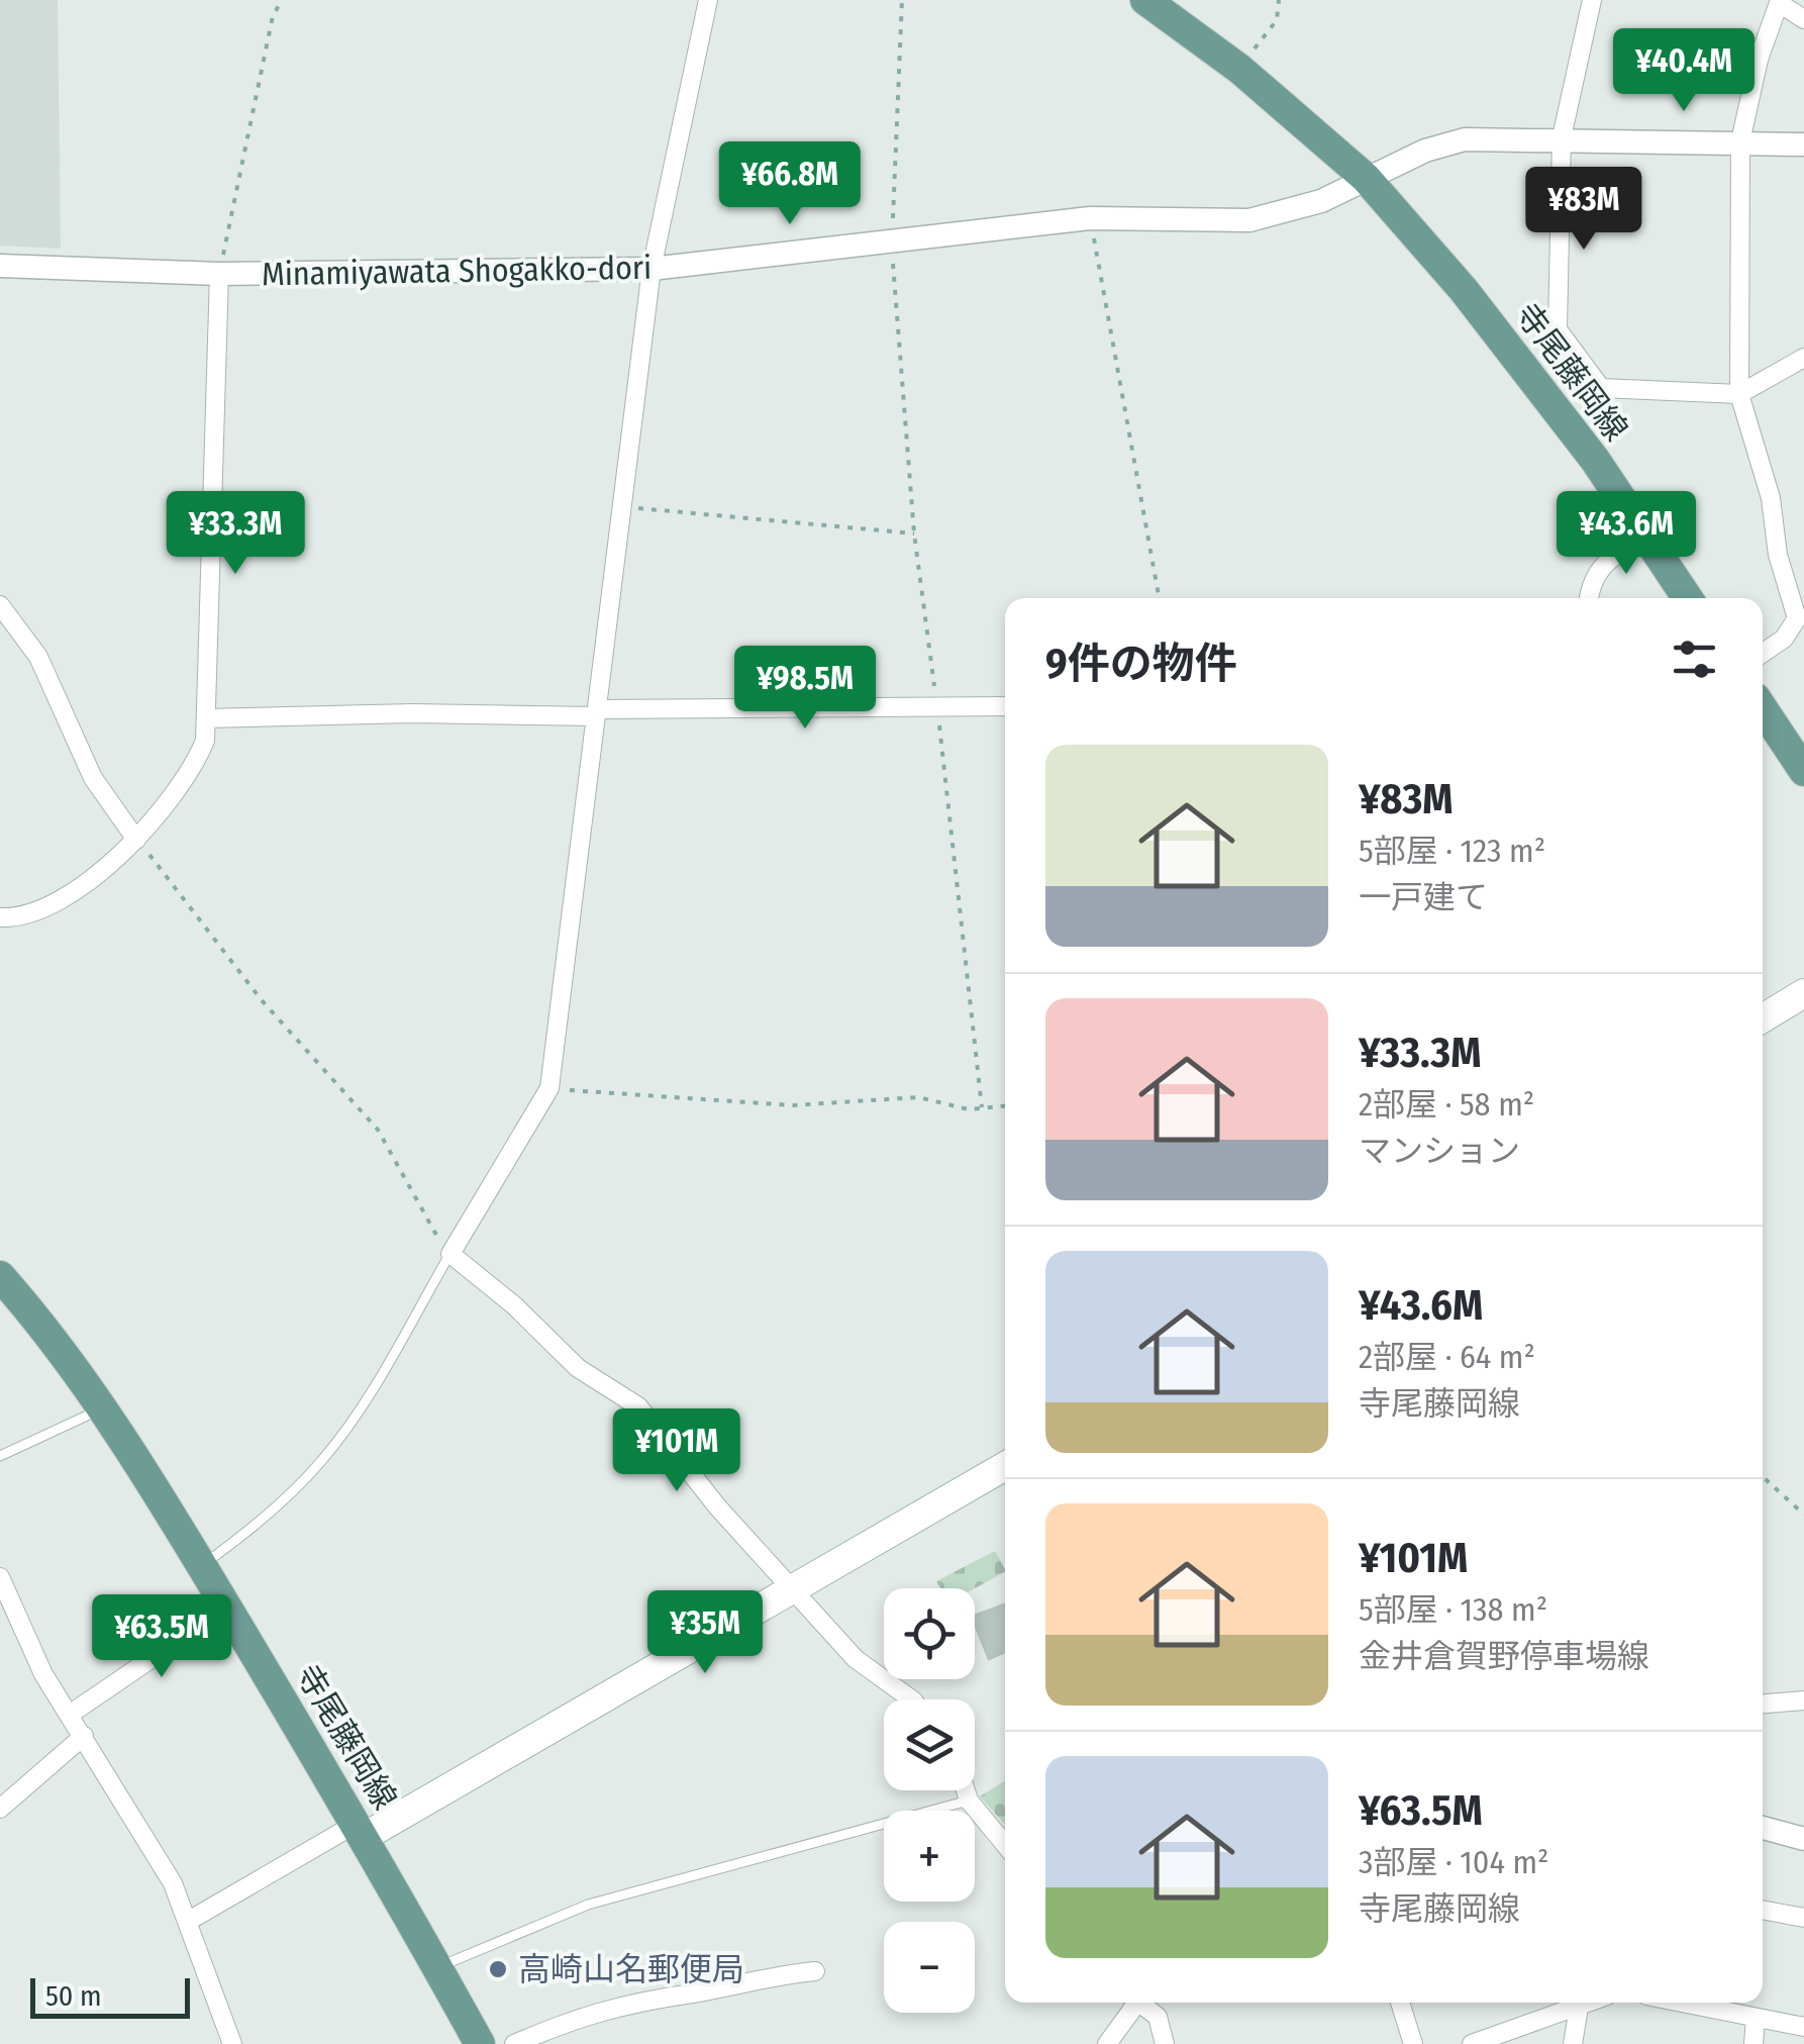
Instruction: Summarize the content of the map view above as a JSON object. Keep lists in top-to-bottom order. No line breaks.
{"streets":{"main road":["寺尾藤岡線"],"street":["Minamiyawata Shogakko-dori"]},"crossings":[["Minamiyawata Shogakko-dori","寺尾藤岡線"]],"places":["高崎山名郵便局"],"scale_bar":"50 m","page":{"price":["¥40.4M","¥66.8M","¥83M","¥33.3M","¥43.6M","¥98.5M","¥101M","¥35M","¥63.5M"],"heading":"9件の物件","list":[{"name":"¥83M","note":"5部屋 · 123 m² · 一戸建て"},{"name":"¥33.3M","note":"2部屋 · 58 m² · マンション"},{"name":"¥43.6M","note":"2部屋 · 64 m² · 寺尾藤岡線"},{"name":"¥101M","note":"5部屋 · 138 m² · 金井倉賀野停車場線"},{"name":"¥63.5M","note":"3部屋 · 104 m² · 寺尾藤岡線"}],"map_buttons":["+","−"],"scale":"50 m"}}
